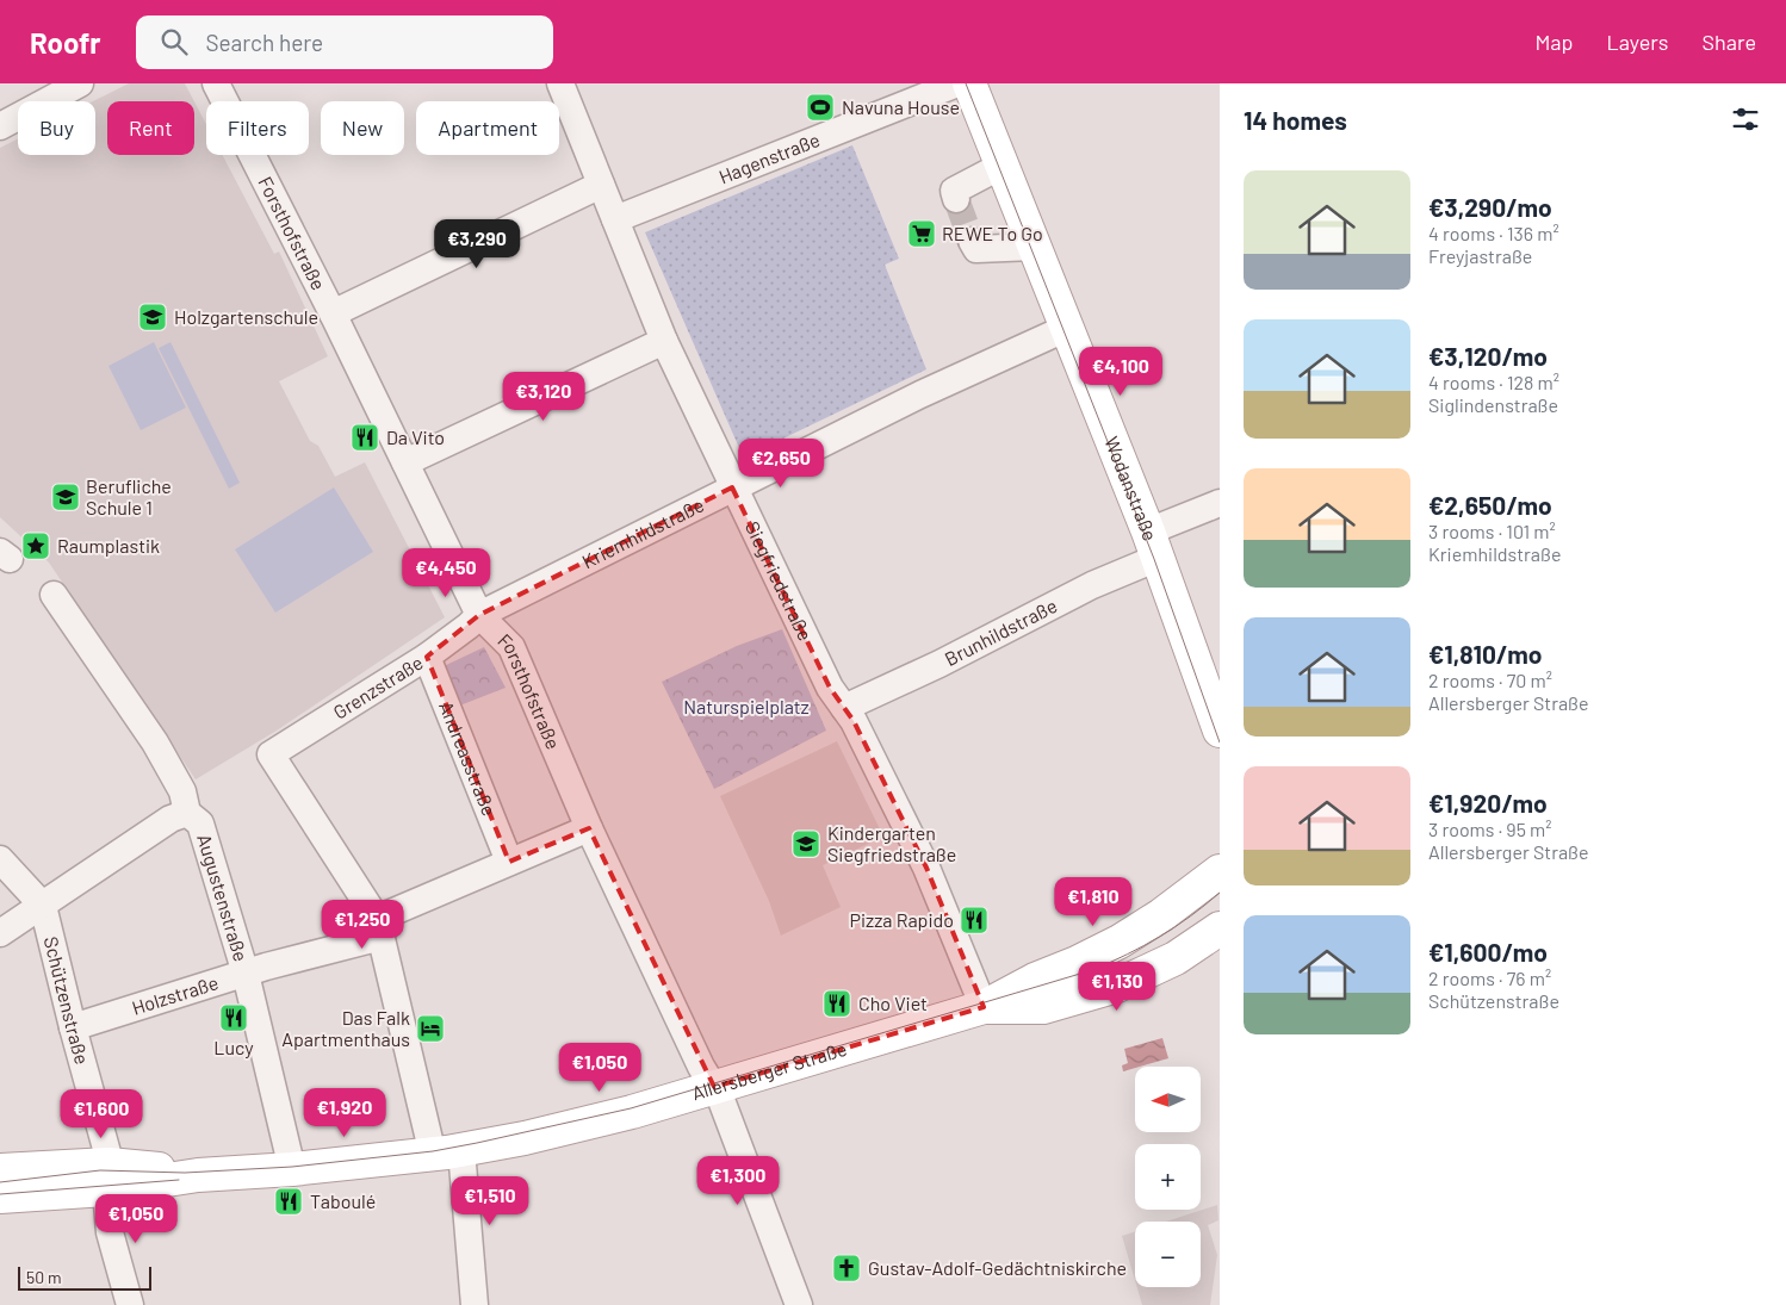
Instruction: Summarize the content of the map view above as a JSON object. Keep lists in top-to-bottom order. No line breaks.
{"streets":{"main road":["Wodanstraße","Allersberger Straße"],"street":["Hagenstraße","Forsthofstraße","Kriemhildstraße","Siegfriedstraße","Brunhildstraße","Grenzstraße","Andreasstraße","Augustenstraße","Holzstraße","Schützenstraße"]},"crossings":[["Hagenstraße","Siegfriedstraße"],["Forsthofstraße","Kriemhildstraße"],["Forsthofstraße","Grenzstraße"],["Forsthofstraße","Holzstraße"],["Forsthofstraße","Allersberger Straße"],["Wodanstraße","Kriemhildstraße"],["Wodanstraße","Brunhildstraße"],["Kriemhildstraße","Siegfriedstraße"],["Kriemhildstraße","Grenzstraße"],["Siegfriedstraße","Brunhildstraße"],["Siegfriedstraße","Allersberger Straße"],["Grenzstraße","Andreasstraße"],["Grenzstraße","Holzstraße"],["Andreasstraße","Holzstraße"],["Augustenstraße","Holzstraße"],["Augustenstraße","Allersberger Straße"],["Holzstraße","Schützenstraße"],["Schützenstraße","Allersberger Straße"]],"parks":["Naturspielplatz"],"places":{"sports":["Navuna House"],"supermarket":["REWE To Go"],"school or university":["Holzgartenschule","Berufliche Schule 1","Kindergarten Siegfriedstraße"],"restaurant":["Da Vito","Pizza Rapido","Cho Viet","Lucy","Taboulé"],"place":["Raumplastik"],"hotel":["Das Falk Apartmenthaus"],"church":["Gustav-Adolf-Gedächtniskirche"]},"scale_bar":"50 m","north":"left","page":{"header":"Roofr","search":"Search here","nav":["Map","Layers","Share"],"heading":"14 homes","chip":["Buy","Rent","Filters","New","Apartment"],"list":[{"name":"€3,290/mo","note":"4 rooms · 136 m² · Freyjastraße"},{"name":"€3,120/mo","note":"4 rooms · 128 m² · Siglindenstraße"},{"name":"€2,650/mo","note":"3 rooms · 101 m² · Kriemhildstraße"},{"name":"€1,810/mo","note":"2 rooms · 70 m² · Allersberger Straße"},{"name":"€1,920/mo","note":"3 rooms · 95 m² · Allersberger Straße"},{"name":"€1,600/mo","note":"2 rooms · 76 m² · Schützenstraße"}],"price":["€3,290","€4,100","€3,120","€2,650","€4,450","€1,810","€1,250","€1,130","€1,050","€1,920","€1,600","€1,300","€1,510","€1,050"],"map_buttons":["+","−"],"scale":"50 m"}}
